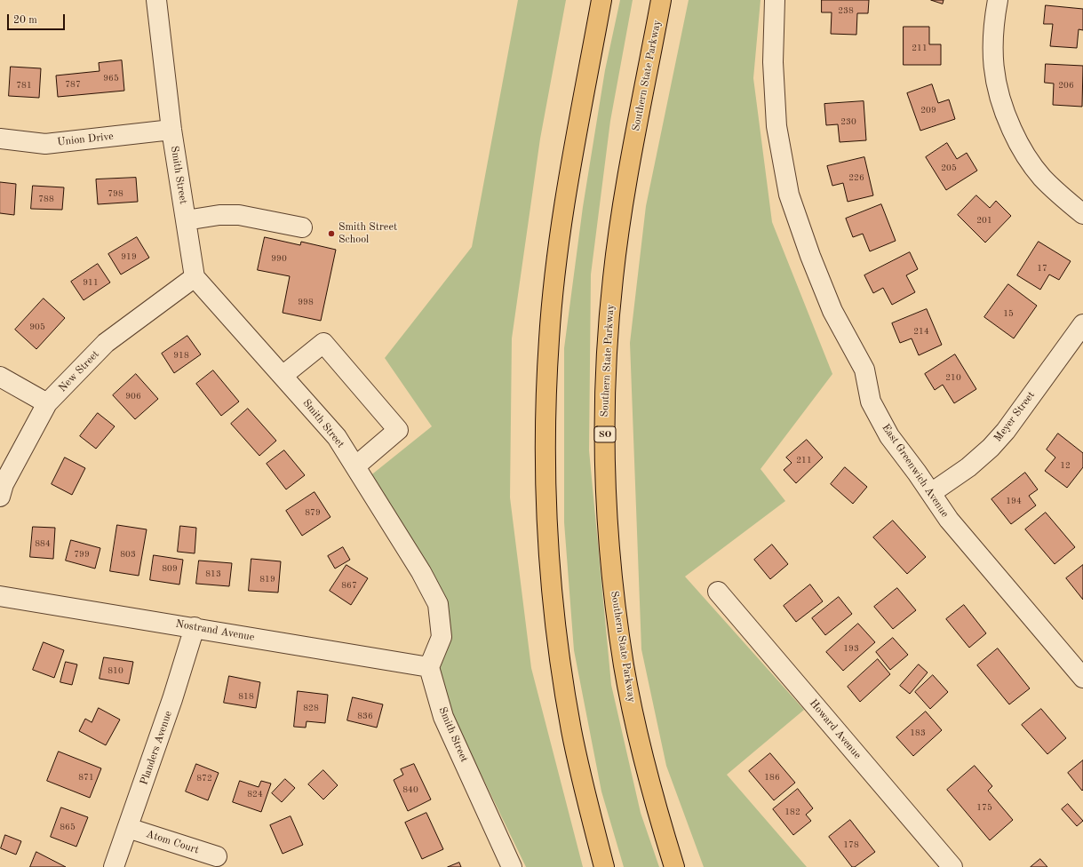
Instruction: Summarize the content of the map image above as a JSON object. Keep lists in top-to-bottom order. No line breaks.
{"streets":{"highway":["Southern State Parkway","SO"],"street":["Union Drive","Smith Street","New Street","Meyer Street","East Greenwich Avenue","Nostrand Avenue","Howard Avenue","Planders Avenue","Atom Court"]},"crossings":[["Union Drive","Smith Street"],["Smith Street","New Street"],["Smith Street","Nostrand Avenue"],["Meyer Street","East Greenwich Avenue"],["Nostrand Avenue","Planders Avenue"],["Planders Avenue","Atom Court"]],"places":["Smith Street School"],"house_numbers":["238","211","965","787","781","206","209","230","205","226","798","788","201","919","990","17","911","998","15","905","214","918","210","906","211","12","194","879","884","799","803","809","813","819","867","193","810","818","828","836","183","871","186","872","840","824","175","182","865","178"],"scale_bar":"20 m"}
